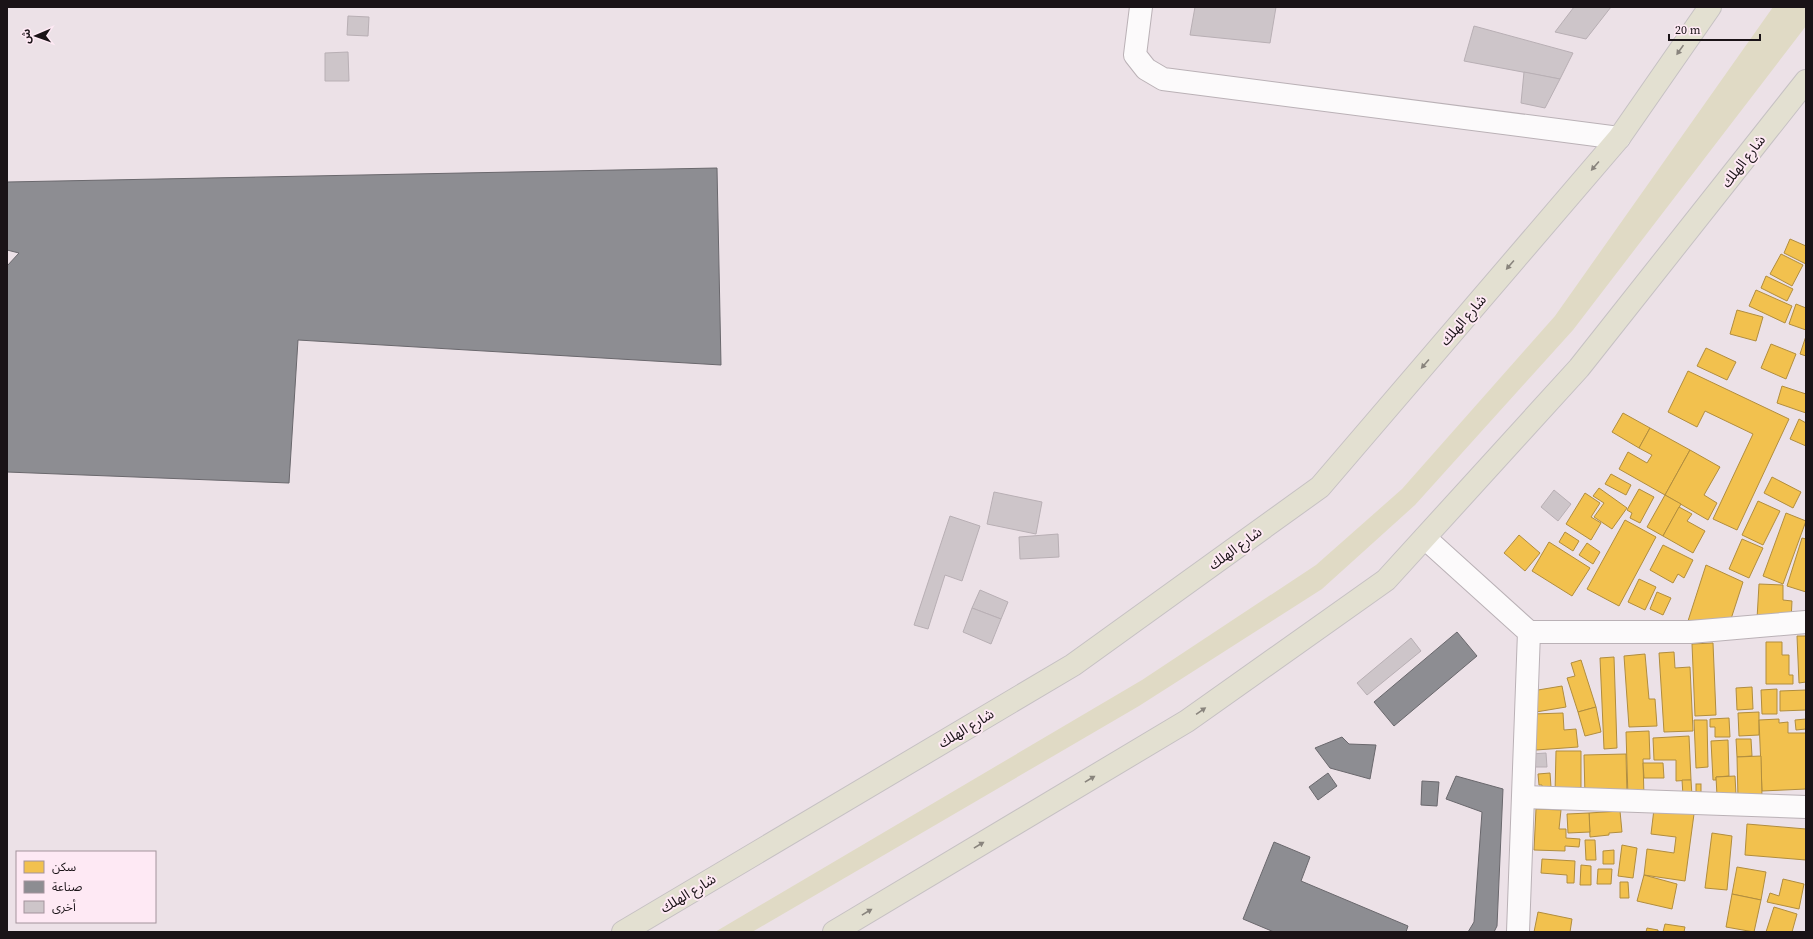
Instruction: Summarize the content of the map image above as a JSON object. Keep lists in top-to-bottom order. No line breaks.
{"streets":{"highway":["شارع الهلك"]},"legend":["سكن","صناعة","أخرى"],"scale_bar":"20 m","north":"left"}
